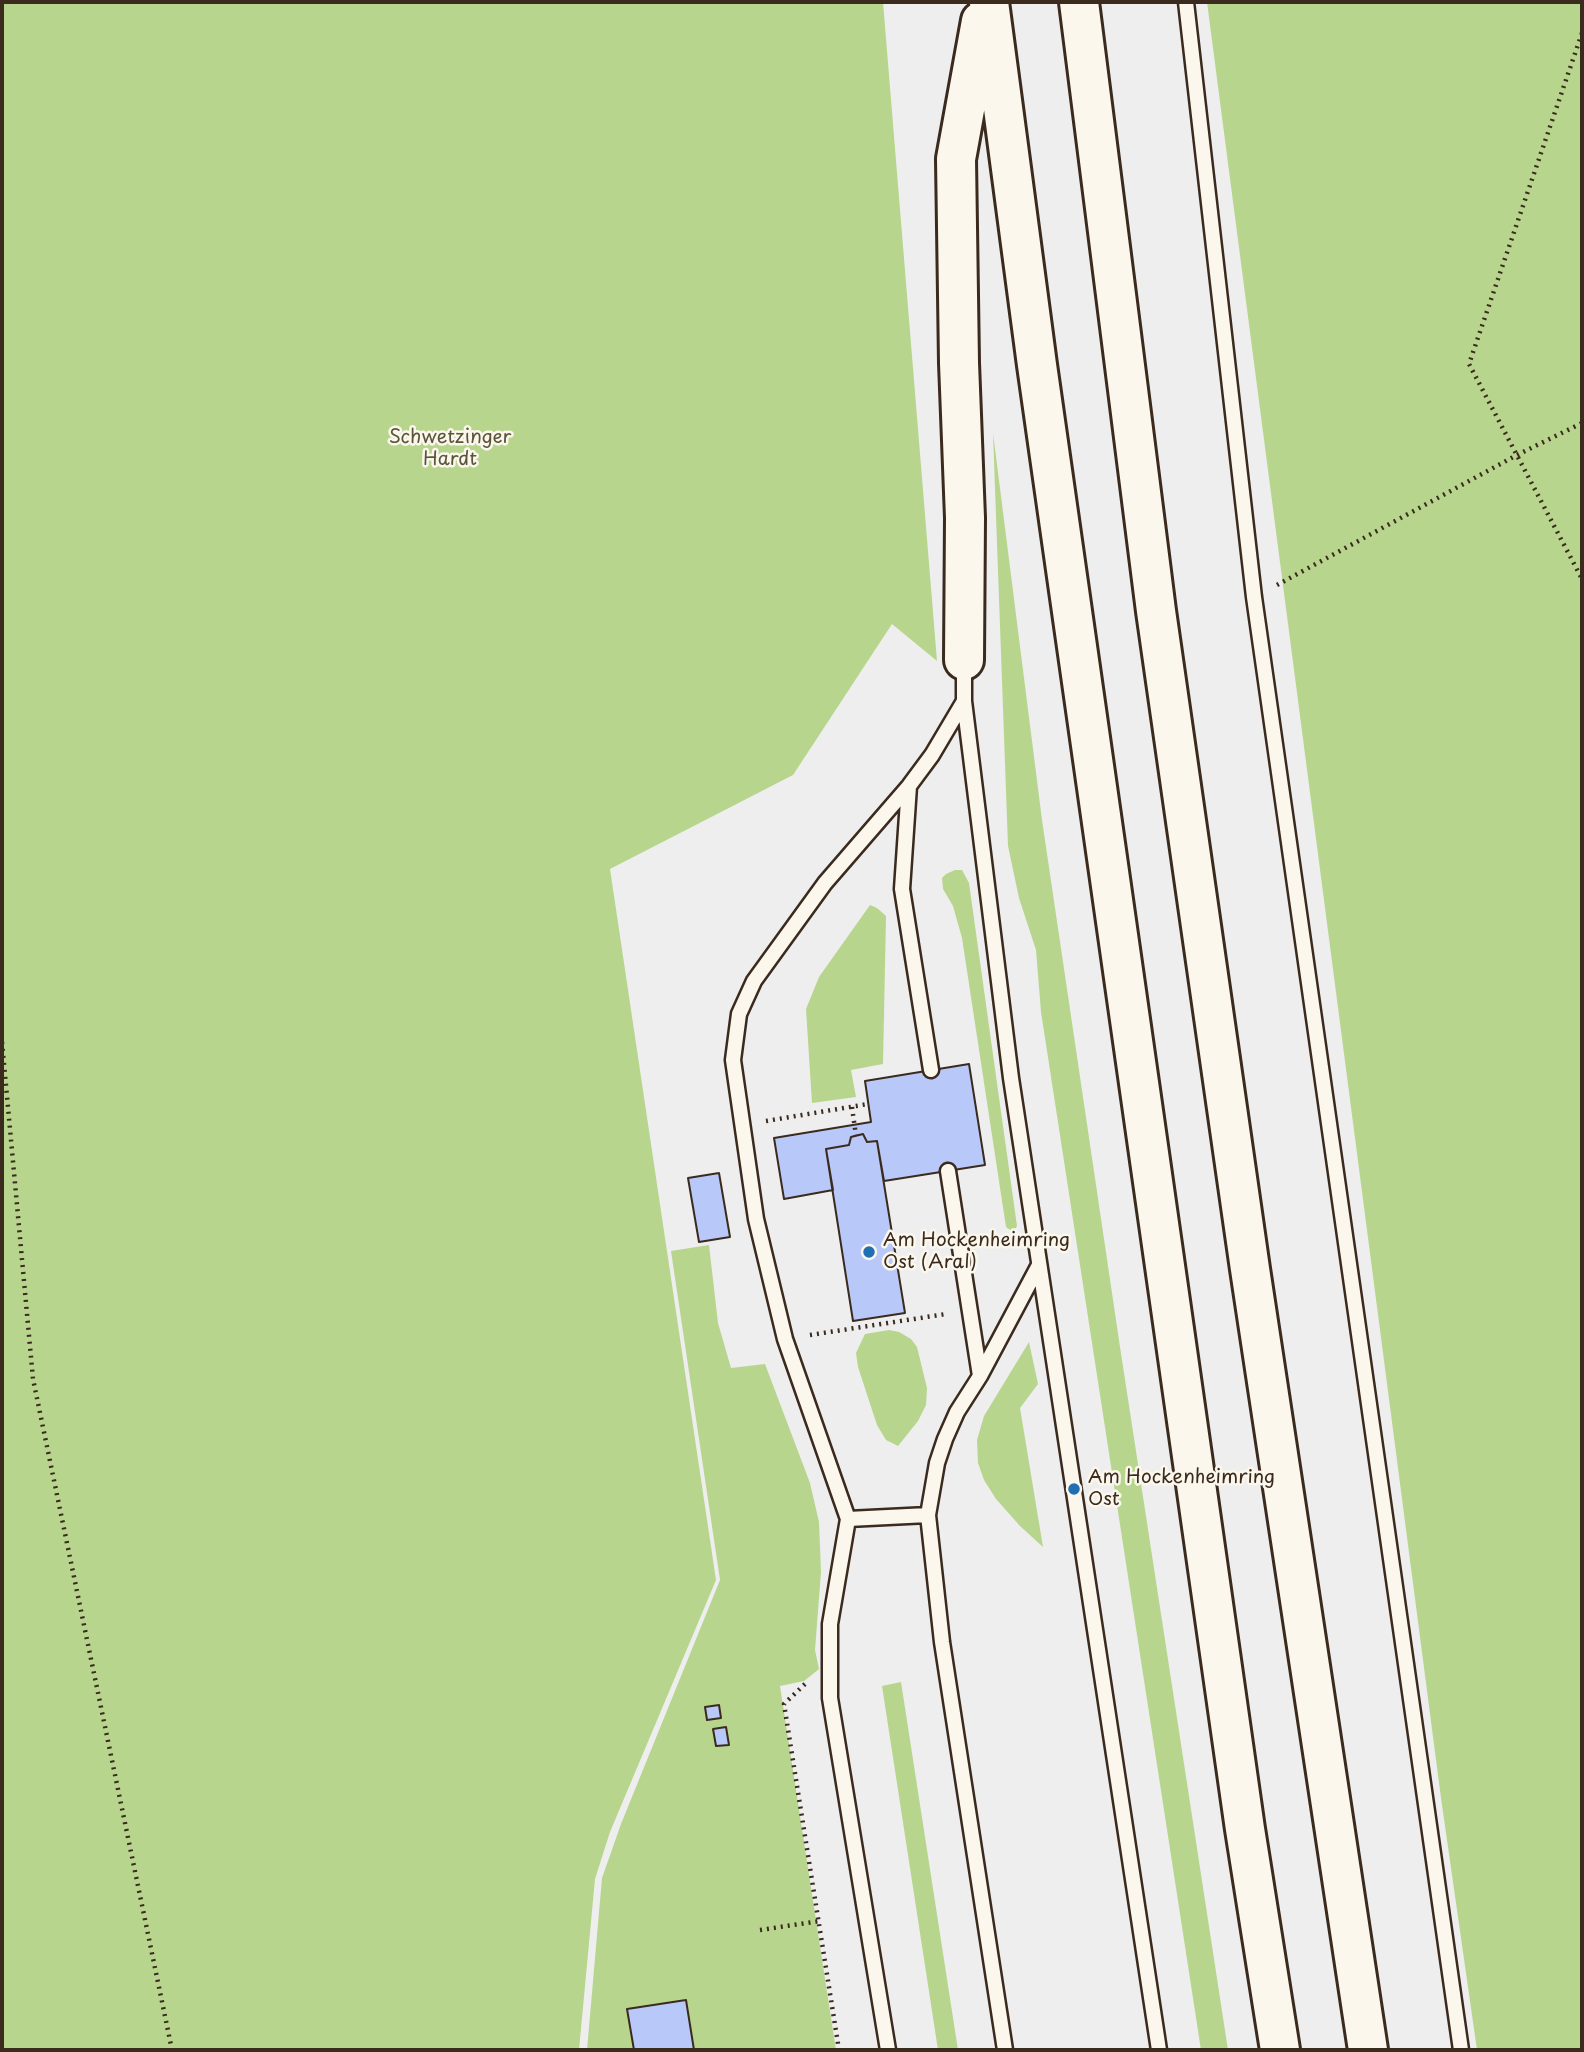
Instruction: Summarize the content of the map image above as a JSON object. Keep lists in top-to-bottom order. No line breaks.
{"parks":["Schwetzinger Hardt"],"places":["Am Hockenheimring Ost (Aral)","Am Hockenheimring Ost"]}
